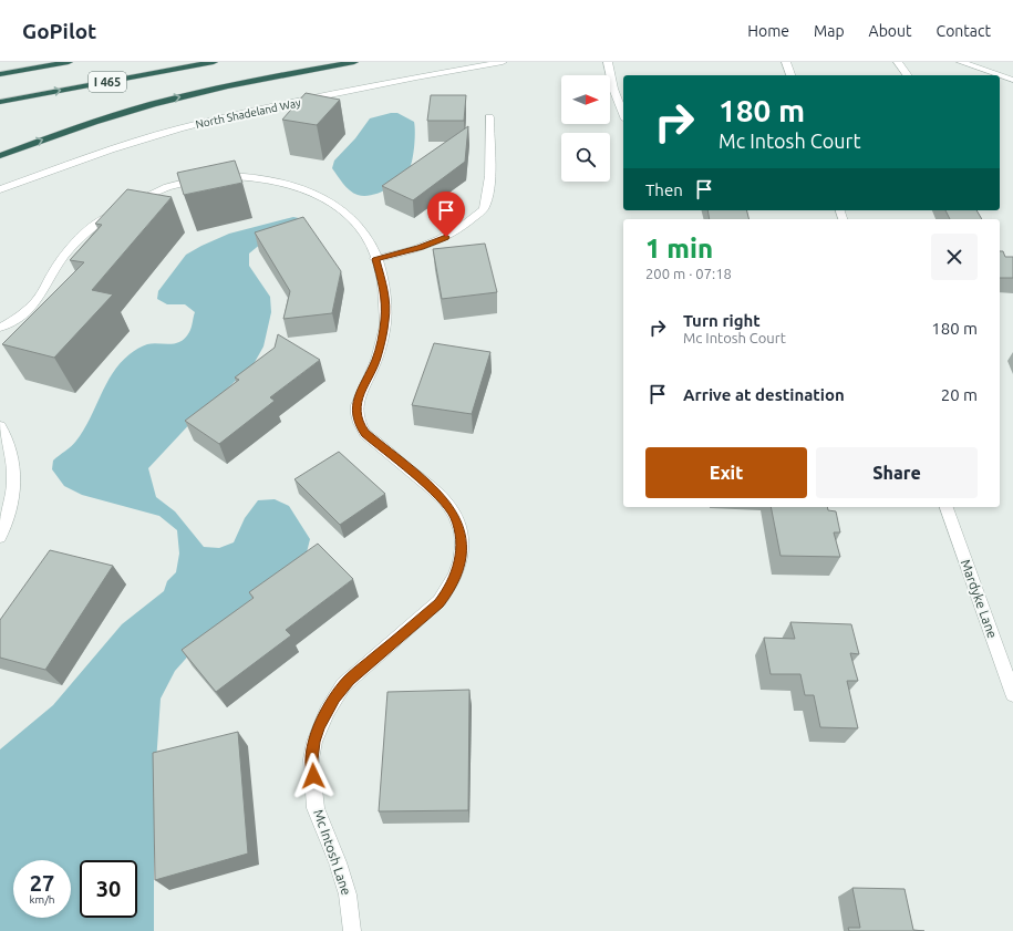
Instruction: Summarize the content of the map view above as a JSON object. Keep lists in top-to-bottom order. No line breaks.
{"streets":{"highway":["I 465"],"street":["North Shadeland Way","Mardyke Lane","Mc Intosh Lane"]},"north":"right","page":{"header":"GoPilot","nav":["Home","Map","About","Contact"],"turn":["180 m","Mc Intosh Court"],"then":"Then","heading":["1 min","200 m · 07:18"],"list":[{"name":"Turn right","note":"Mc Intosh Court","value":"180 m"},{"name":"Arrive at destination","value":"20 m"}],"buttons":["Exit","Share"],"speed":"27 km/h","limit":"30"}}
